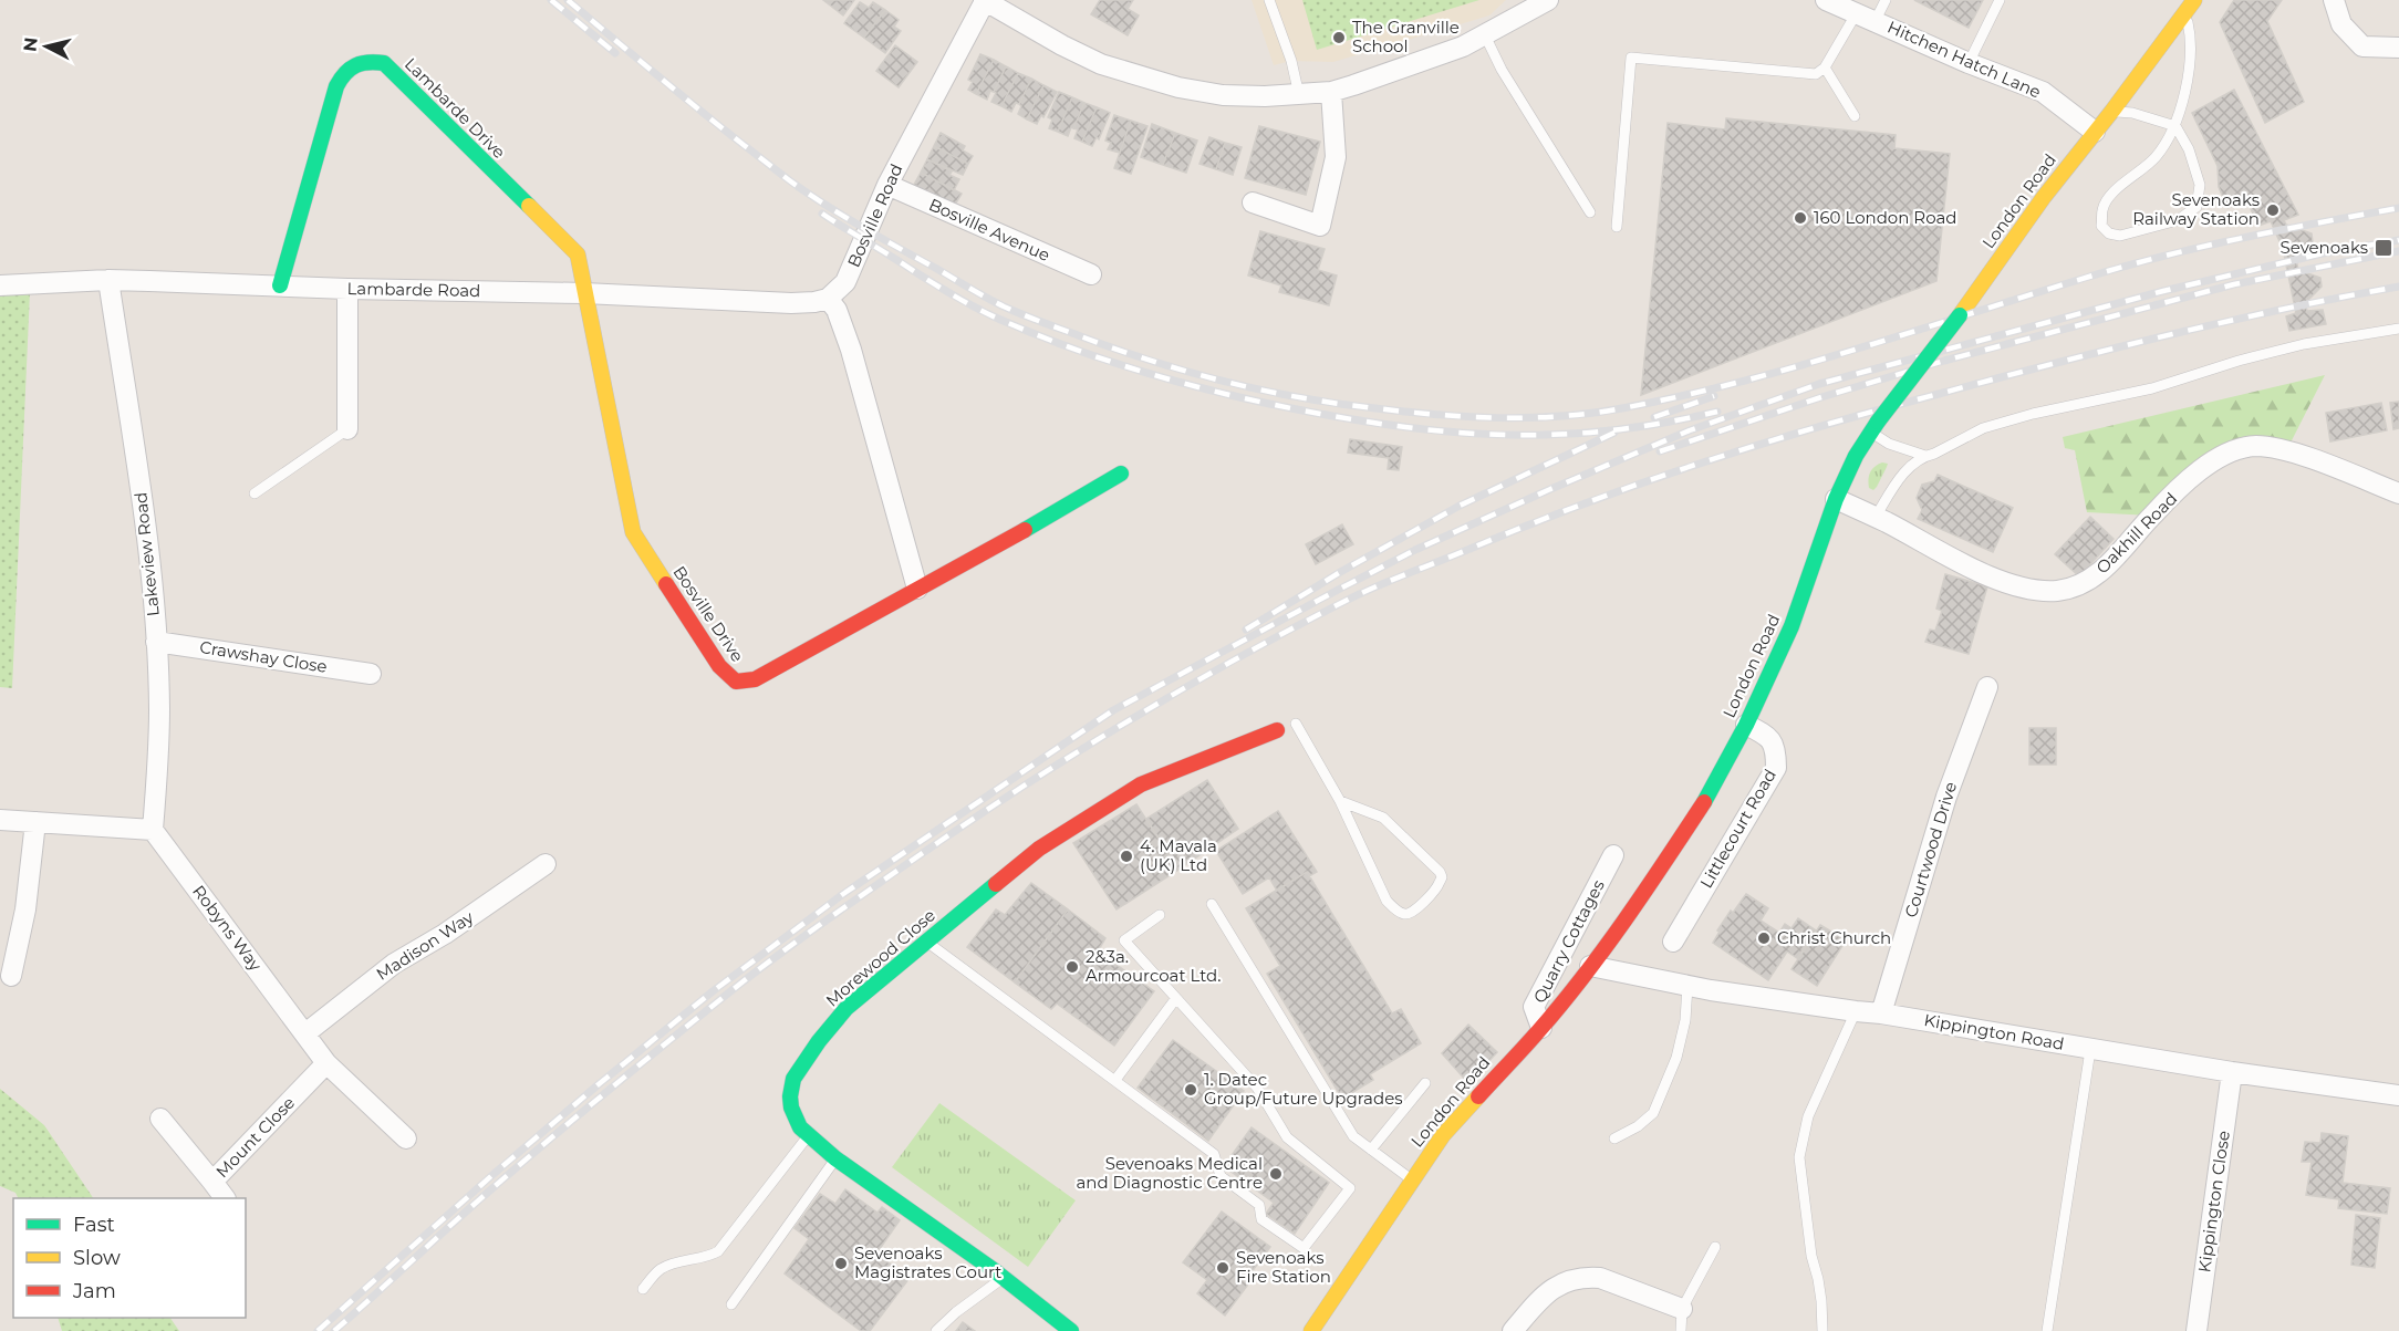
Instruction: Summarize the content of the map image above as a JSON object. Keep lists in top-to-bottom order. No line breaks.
{"streets":{"street":["Hitchen Hatch Lane","Lambarde Drive","London Road","Bosville Road","Bosville Avenue","Lambarde Road","Oakhill Road","Lakeview Road","Bosville Drive","Crawshay Close","Littlecourt Road","Courtwood Drive","Robyns Way","Quarry Cottages","Madison Way","Morewood Close","Kippington Road","Mount Close","Kippington Close"]},"crossings":[["Hitchen Hatch Lane","London Road"],["Lambarde Drive","Lambarde Road"],["Lambarde Drive","Bosville Drive"],["London Road","Oakhill Road"],["London Road","Littlecourt Road"],["London Road","Quarry Cottages"],["London Road","Kippington Road"],["Bosville Road","Bosville Avenue"],["Bosville Road","Lambarde Road"],["Lambarde Road","Lakeview Road"],["Lambarde Road","Bosville Drive"],["Lakeview Road","Crawshay Close"],["Lakeview Road","Robyns Way"],["Courtwood Drive","Kippington Road"],["Robyns Way","Madison Way"],["Robyns Way","Mount Close"],["Kippington Road","Kippington Close"]],"places":{"other":["The Granville School","Sevenoaks Railway Station","160 London Road","4. Mavala (UK) Ltd","Christ Church","2&3a. Armourcoat Ltd.","1. Datec Group/Future Upgrades","Sevenoaks Medical and Diagnostic Centre","Sevenoaks Magistrates Court","Sevenoaks Fire Station"],"transit":["Sevenoaks"]},"legend":["Fast","Slow","Jam"],"north":"left"}
